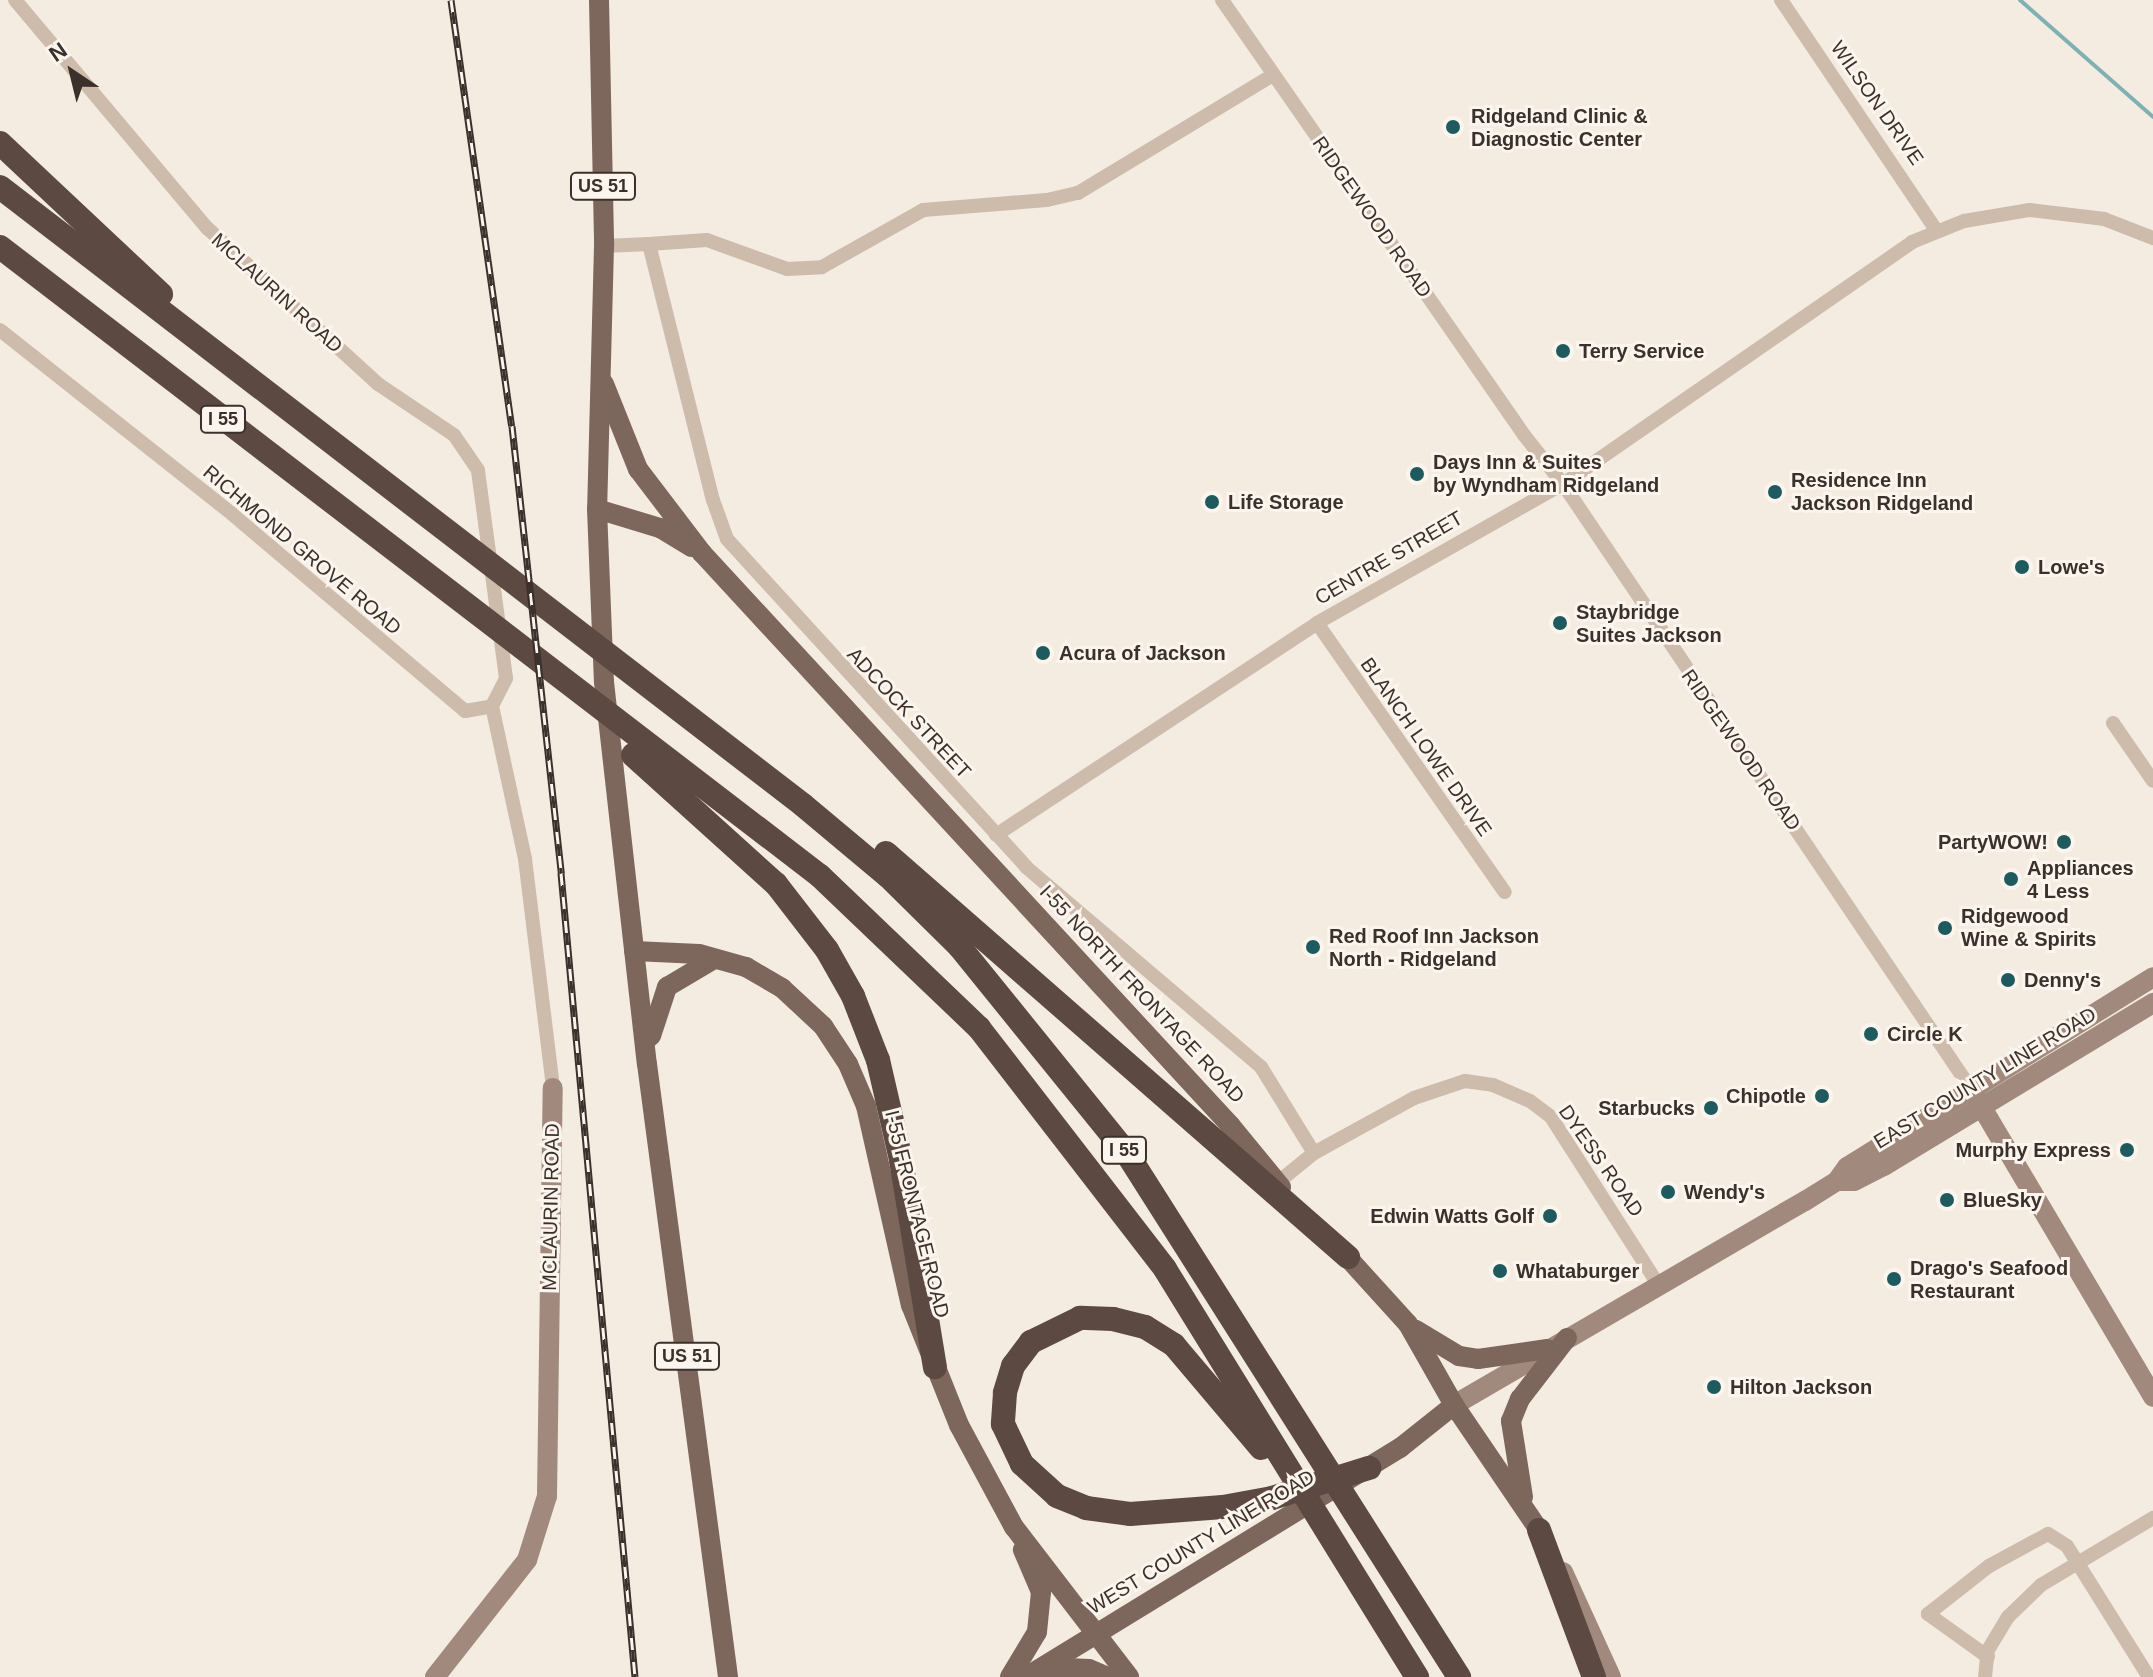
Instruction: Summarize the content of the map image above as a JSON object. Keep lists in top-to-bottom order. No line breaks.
{"streets":{"highway":["I 55"],"main road":["US 51","I-55 NORTH FRONTAGE ROAD","EAST COUNTY LINE ROAD","I-55 FRONTAGE ROAD","WEST COUNTY LINE ROAD"],"street":["WILSON DRIVE","RIDGEWOOD ROAD","MCLAURIN ROAD","RICHMOND GROVE ROAD","CENTRE STREET","ADCOCK STREET","BLANCH LOWE DRIVE","DYESS ROAD"]},"crossings":[["WILSON DRIVE","CENTRE STREET"],["US 51","I-55 NORTH FRONTAGE ROAD"],["US 51","I-55 FRONTAGE ROAD"],["RIDGEWOOD ROAD","CENTRE STREET"],["RIDGEWOOD ROAD","EAST COUNTY LINE ROAD"],["MCLAURIN ROAD","RICHMOND GROVE ROAD"],["CENTRE STREET","ADCOCK STREET"],["CENTRE STREET","BLANCH LOWE DRIVE"],["ADCOCK STREET","DYESS ROAD"],["I-55 NORTH FRONTAGE ROAD","EAST COUNTY LINE ROAD"],["I-55 NORTH FRONTAGE ROAD","DYESS ROAD"],["EAST COUNTY LINE ROAD","DYESS ROAD"],["EAST COUNTY LINE ROAD","WEST COUNTY LINE ROAD"],["I-55 FRONTAGE ROAD","WEST COUNTY LINE ROAD"]],"places":["Ridgeland Clinic & Diagnostic Center","Terry Service","Days Inn & Suites by Wyndham Ridgeland","Residence Inn Jackson Ridgeland","Life Storage","Lowe's","Staybridge Suites Jackson","Acura of Jackson","PartyWOW!","Appliances 4 Less","Ridgewood Wine & Spirits","Red Roof Inn Jackson North - Ridgeland","Denny's","Circle K","Chipotle","Starbucks","Murphy Express","Wendy's","BlueSky","Edwin Watts Golf","Whataburger","Drago's Seafood Restaurant","Hilton Jackson"],"north":"top left"}
